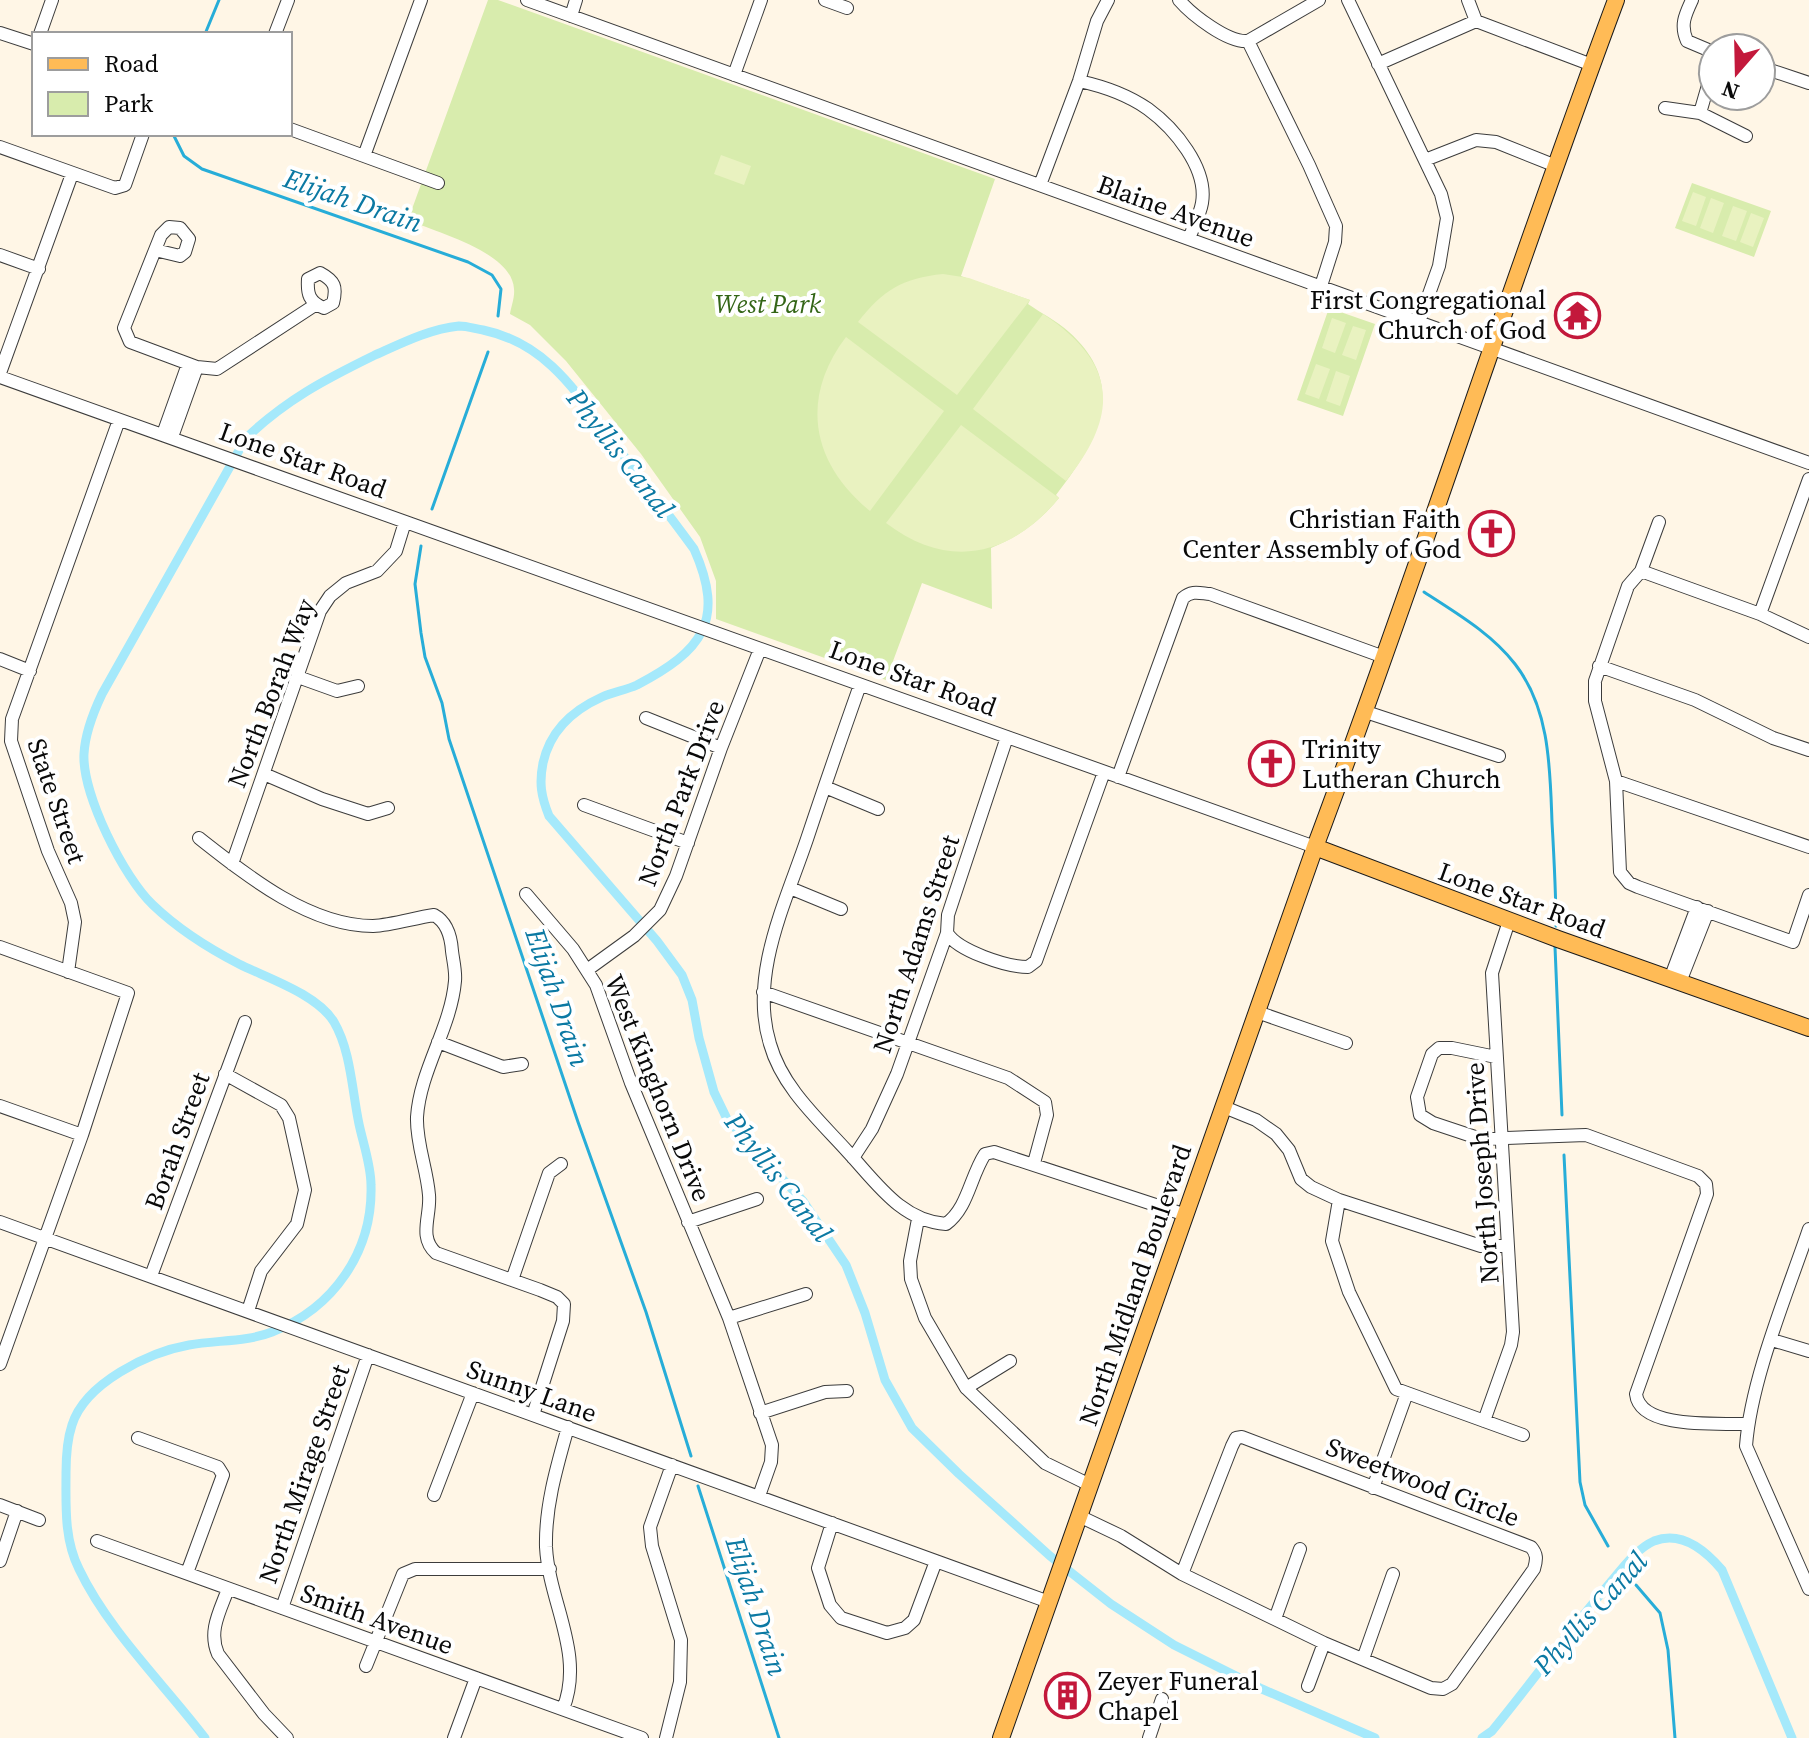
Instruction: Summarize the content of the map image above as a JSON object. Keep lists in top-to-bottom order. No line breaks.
{"streets":{"main road":["Lone Star Road","North Midland Boulevard"],"street":["Blaine Avenue","North Borah Way","North Park Drive","State Street","North Adams Street","West Kinghorn Drive","Borah Street","North Joseph Drive","Sunny Lane","North Mirage Street","Sweetwood Circle","Smith Avenue"]},"crossings":[["Blaine Avenue","North Midland Boulevard"],["Lone Star Road","North Borah Way"],["Lone Star Road","North Park Drive"],["Lone Star Road","State Street"],["Lone Star Road","North Adams Street"],["Lone Star Road","North Joseph Drive"],["Lone Star Road","North Midland Boulevard"],["North Park Drive","West Kinghorn Drive"],["West Kinghorn Drive","Sunny Lane"],["Borah Street","Sunny Lane"],["North Midland Boulevard","Sunny Lane"],["North Midland Boulevard","Sweetwood Circle"],["Sunny Lane","North Mirage Street"],["North Mirage Street","Smith Avenue"]],"water":["Elijah Drain","Phyllis Canal"],"parks":["West Park"],"places":{"temple":["First Congregational Church of God"],"church":["Christian Faith Center Assembly of God","Trinity Lutheran Church"],"building":["Zeyer Funeral Chapel"]},"legend":["Road","Park"],"north":"bottom"}
